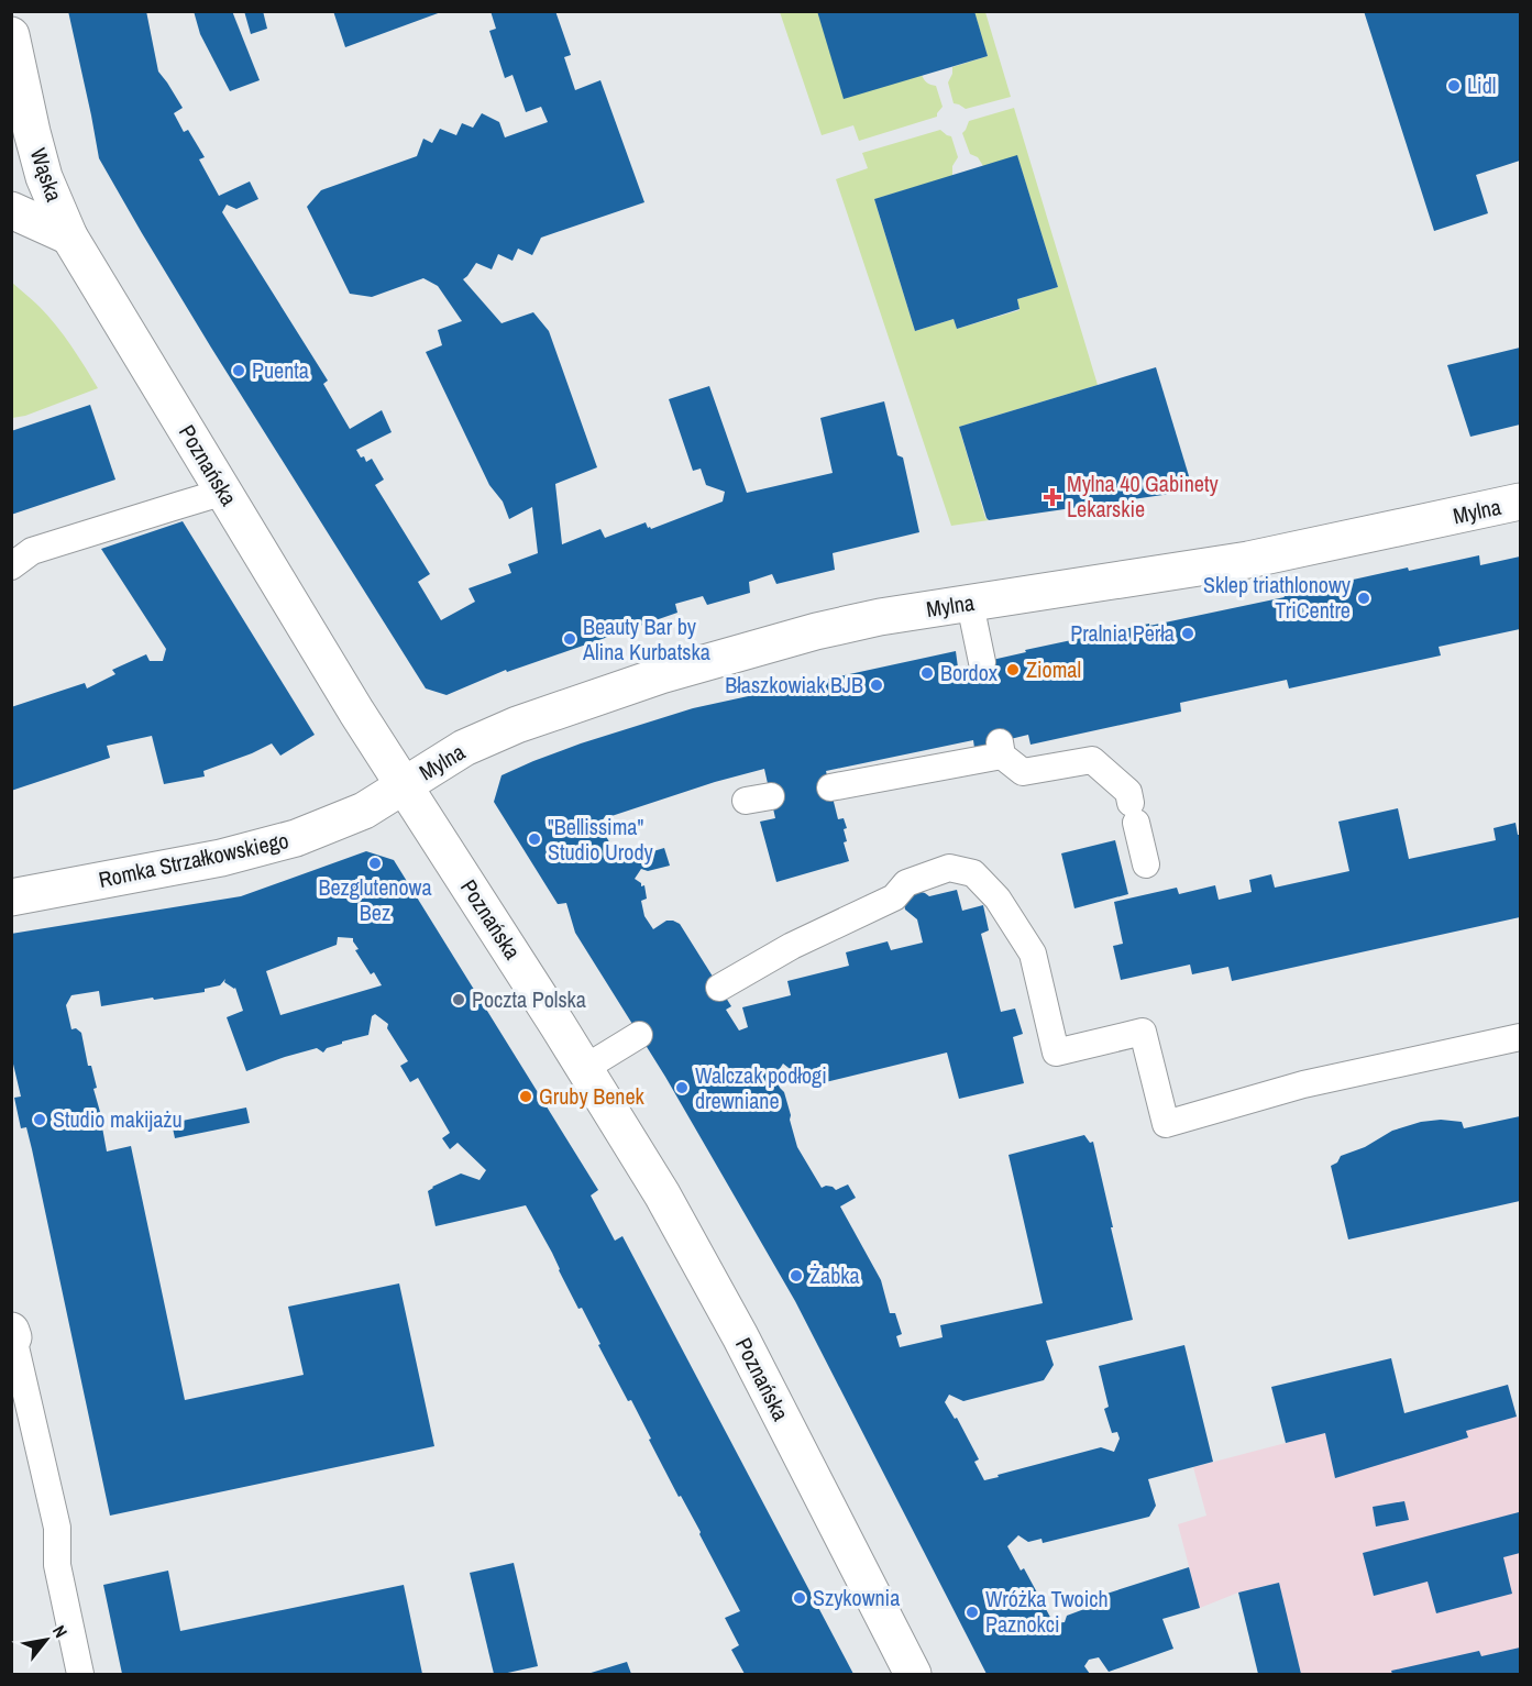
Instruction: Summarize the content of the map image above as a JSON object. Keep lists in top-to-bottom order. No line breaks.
{"streets":{"street":["Wąska","Poznańska","Mylna","Romka Strzałkowskiego"]},"crossings":[["Wąska","Poznańska"],["Poznańska","Mylna"],["Poznańska","Romka Strzałkowskiego"],["Mylna","Romka Strzałkowskiego"]],"places":{"other":["Lidl","Puenta","Sklep triathlonowy TriCentre","Pralnia Perła","Beauty Bar by Alina Kurbatska","Ziomal","Bordox","Błaszkowiak BJB","\"Bellissima\" Studio Urody","Bezglutenowa Bez","Poczta Polska","Walczak podłogi drewniane","Gruby Benek","Studio makijażu","Żabka","Szykownia","Wróżka Twoich Paznokci"],"health":["Mylna 40 Gabinety Lekarskie"]},"north":"top right"}
